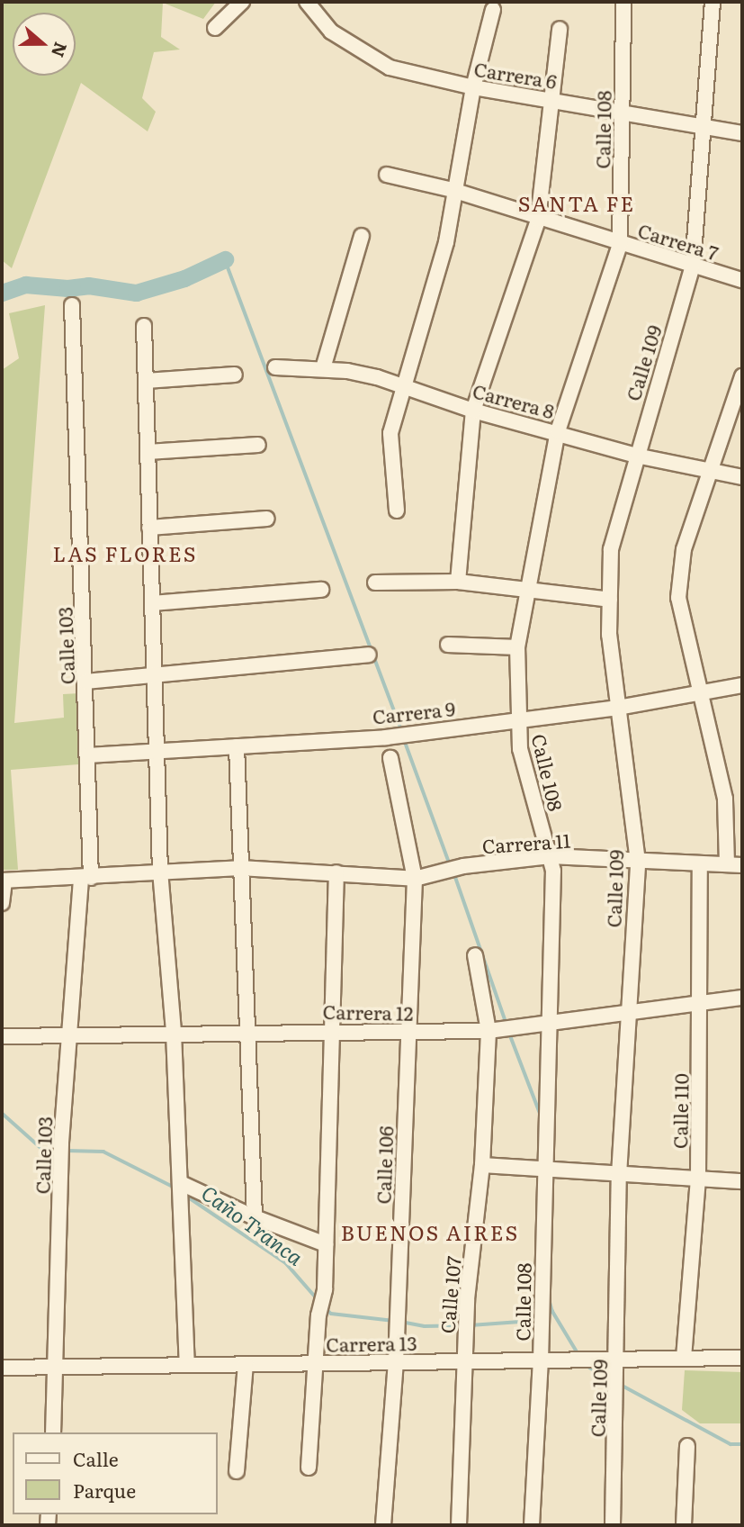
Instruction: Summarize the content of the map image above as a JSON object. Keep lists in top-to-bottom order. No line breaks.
{"streets":{"street":["Carrera 6","Calle 108","Carrera 7","Calle 109","Carrera 8","Calle 103","Carrera 9","Carrera 11","Carrera 12","Calle 110","Calle 106","Calle 107","Carrera 13"]},"crossings":[["Carrera 6","Calle 108"],["Carrera 6","Calle 109"],["Calle 108","Carrera 7"],["Calle 108","Carrera 8"],["Calle 108","Carrera 9"],["Calle 108","Carrera 11"],["Calle 108","Carrera 12"],["Calle 108","Carrera 13"],["Carrera 7","Calle 109"],["Calle 109","Carrera 8"],["Calle 109","Carrera 9"],["Calle 109","Carrera 11"],["Calle 109","Carrera 13"],["Calle 103","Carrera 9"],["Calle 103","Carrera 11"],["Calle 103","Carrera 12"],["Calle 103","Carrera 13"],["Carrera 11","Calle 110"],["Carrera 11","Calle 106"],["Carrera 12","Calle 106"],["Carrera 12","Calle 107"],["Calle 110","Carrera 13"],["Calle 106","Carrera 13"],["Calle 107","Carrera 13"]],"districts":["SANTA FE","LAS FLORES","BUENOS AIRES"],"water":["Caño Tranca"],"legend":["Calle","Parque"],"north":"right"}
